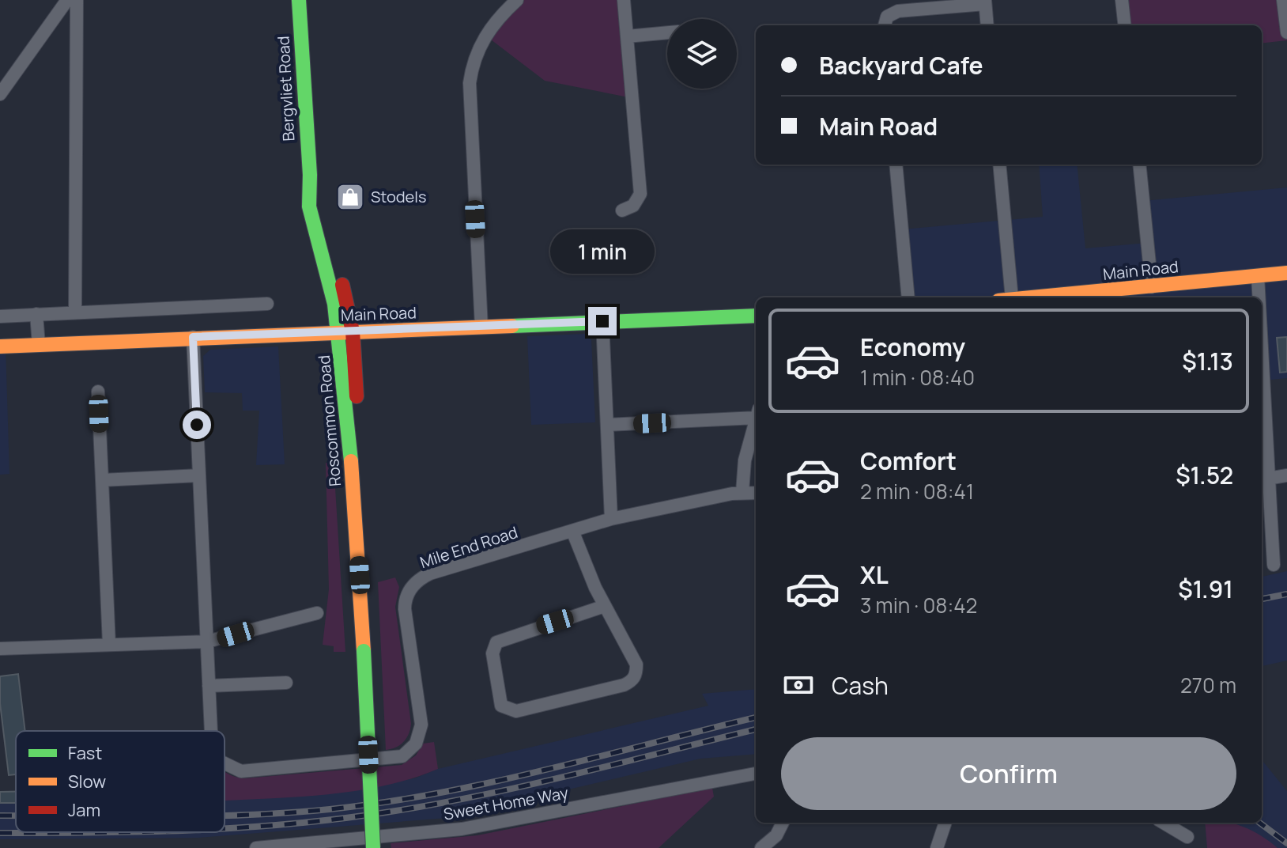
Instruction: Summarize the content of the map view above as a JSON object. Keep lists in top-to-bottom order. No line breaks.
{"streets":{"main road":["Bergvliet Road","Main Road","Roscommon Road"],"street":["Mile End Road","Sweet Home Way"]},"crossings":[["Bergvliet Road","Main Road"],["Bergvliet Road","Roscommon Road"],["Main Road","Roscommon Road"]],"places":{"shop":["Stodels"]},"legend":["Fast","Slow","Jam"],"page":{"banner":["Backyard Cafe","Main Road"],"bubble":"1 min","list":[{"name":"Economy","note":"1 min · 08:40","value":"$1.13"},{"name":"Comfort","note":"2 min · 08:41","value":"$1.52"},{"name":"XL","note":"3 min · 08:42","value":"$1.91"}],"pay":["Cash","270 m"],"buttons":"Confirm"}}
